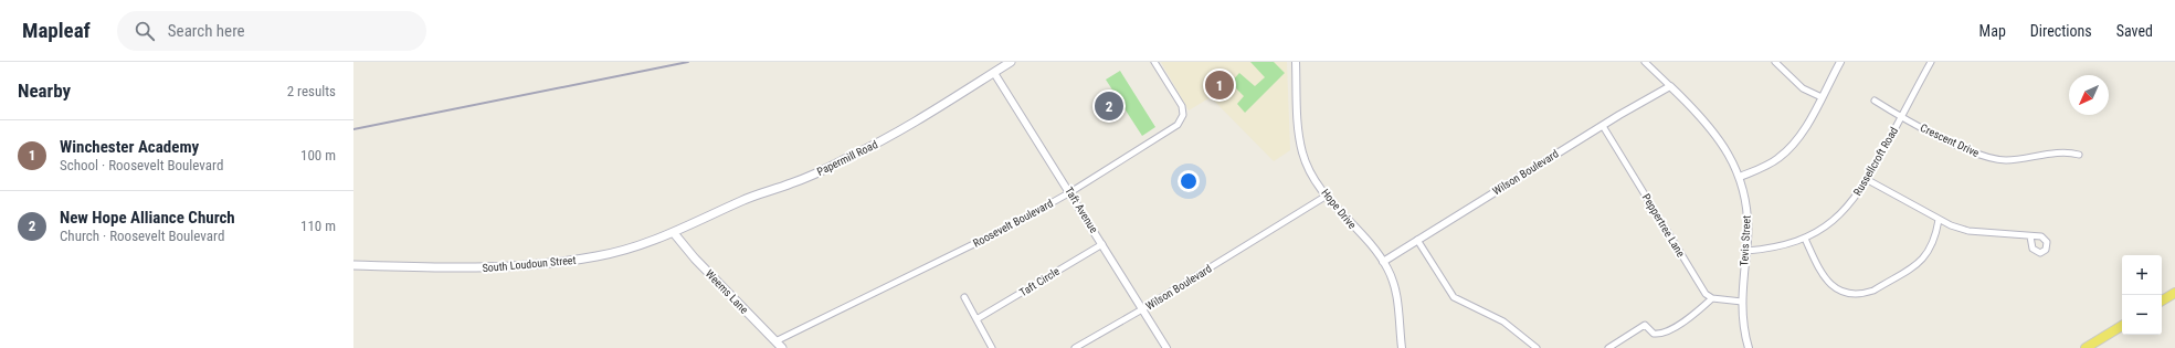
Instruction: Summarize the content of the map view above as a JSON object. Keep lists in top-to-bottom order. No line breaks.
{"streets":{"main road":["Papermill Road","South Loudoun Street","Weems Lane"],"street":["Crescent Drive","Russellcroft Road","Wilson Boulevard","Hope Drive","Taft Avenue","Roosevelt Boulevard","Peppertree Lane","Tevis Street","Taft Circle"]},"crossings":[["Crescent Drive","Russellcroft Road"],["Papermill Road","Taft Avenue"],["Papermill Road","South Loudoun Street"],["Papermill Road","Weems Lane"],["Russellcroft Road","Tevis Street"],["Wilson Boulevard","Hope Drive"],["Wilson Boulevard","Taft Avenue"],["Wilson Boulevard","Peppertree Lane"],["Wilson Boulevard","Tevis Street"],["Taft Avenue","Roosevelt Boulevard"],["Taft Avenue","Taft Circle"],["Roosevelt Boulevard","Weems Lane"],["South Loudoun Street","Weems Lane"]],"north":"bottom left","page":{"header":"Mapleaf","search":"Search here","nav":["Map","Directions","Saved"],"heading":["Nearby","2 results"],"pins":["1","2"],"list":[{"mark":"1","name":"Winchester Academy","note":"School · Roosevelt Boulevard","value":"100 m"},{"mark":"2","name":"New Hope Alliance Church","note":"Church · Roosevelt Boulevard","value":"110 m"}],"map_buttons":["+","−"]}}
